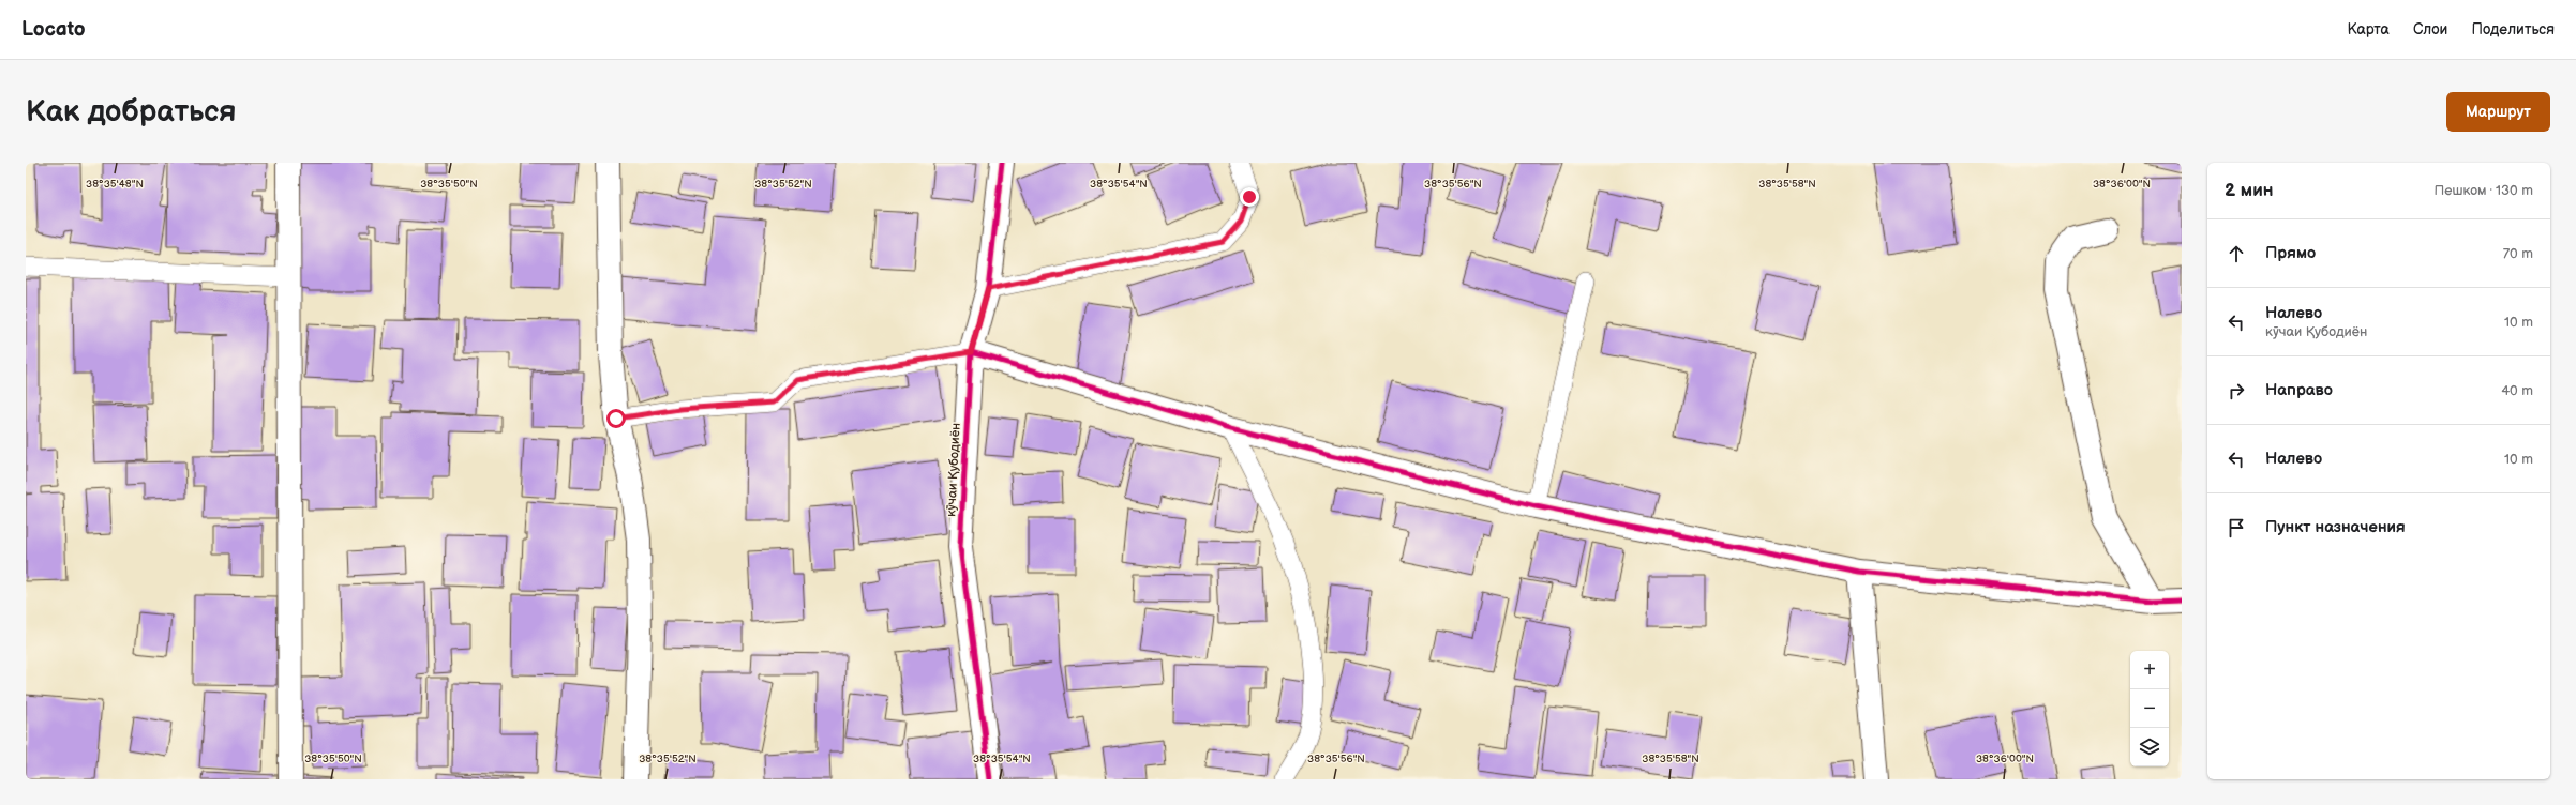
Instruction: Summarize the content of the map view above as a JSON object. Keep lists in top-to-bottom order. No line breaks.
{"streets":{"street":["кӯчаи Қубодиён"]},"page":{"header":"Locato","nav":["Карта","Слои","Поделиться"],"buttons":"Маршрут","title":"Как добраться","heading":["2 мин","Пешком · 130 m"],"list":[["Прямо","70 m"],["Налево","кӯчаи Қубодиён","10 m"],["Направо","40 m"],["Налево","10 m"],"Пункт назначения"],"map_buttons":["+","−"]},"coordinates":["38°35'48\"N","38°35'50\"N","38°35'52\"N","38°35'54\"N","38°35'58\"N","38°36'00\"N","38°35'56\"N"]}
